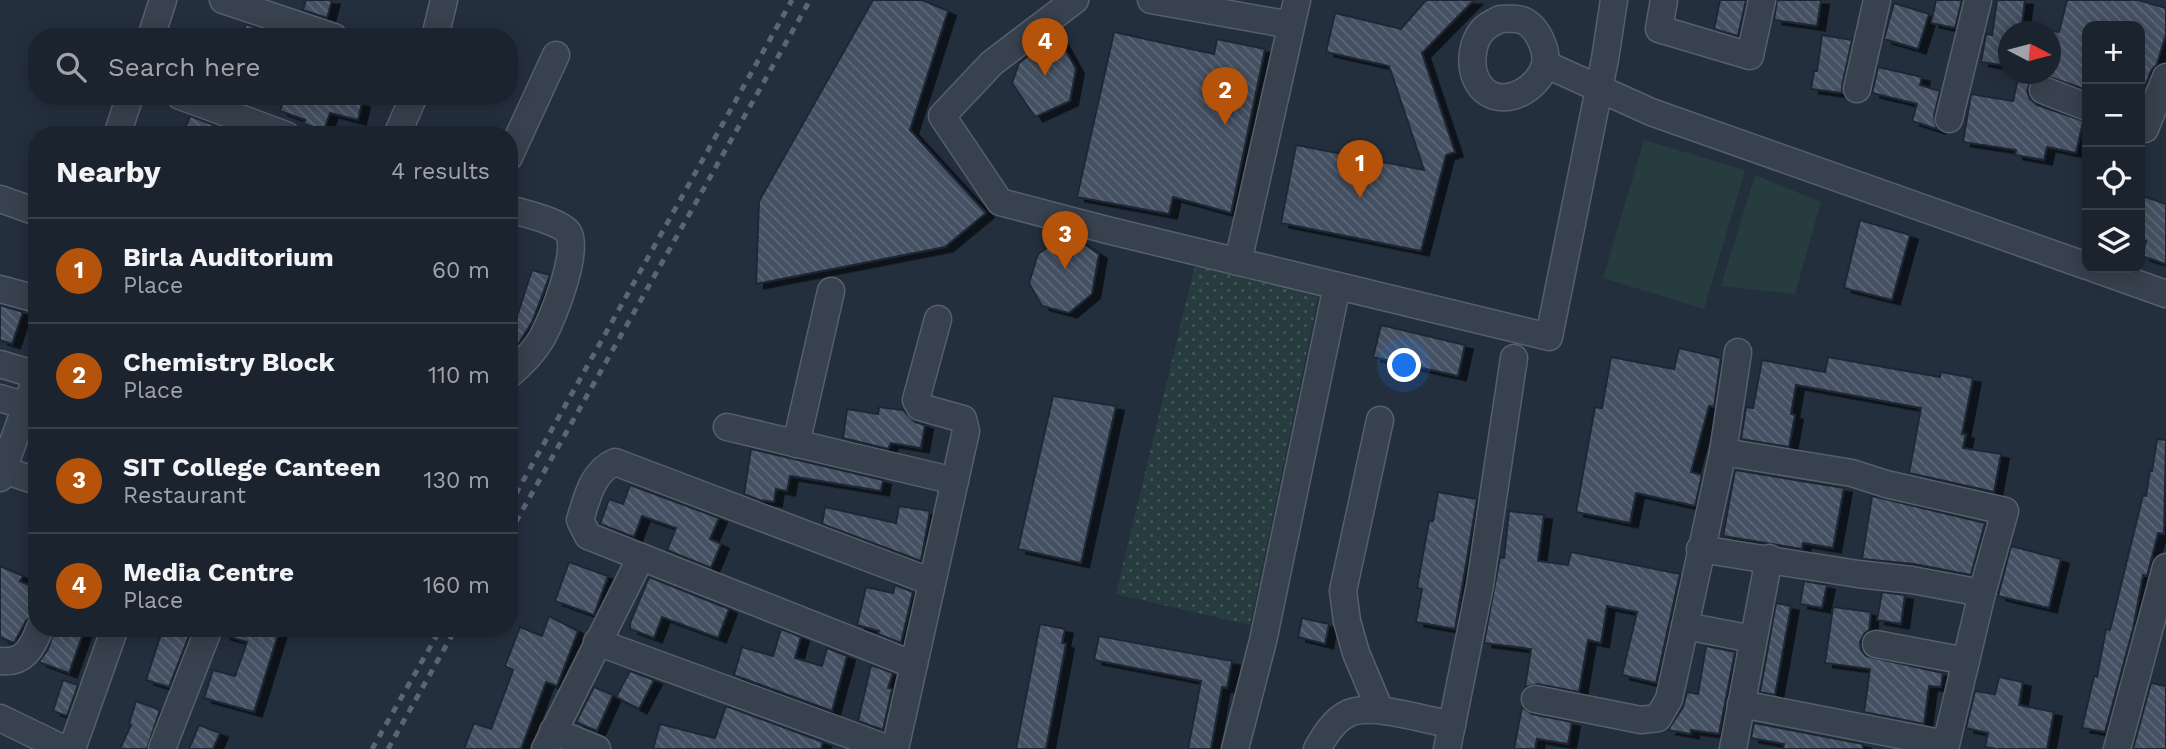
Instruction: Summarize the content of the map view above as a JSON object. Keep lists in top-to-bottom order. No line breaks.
{"north":"right","page":{"pins":["4","2","1","3"],"map_buttons":["+","−"],"search":"Search here","heading":["Nearby","4 results"],"list":[{"mark":"1","name":"Birla Auditorium","note":"Place","value":"60 m"},{"mark":"2","name":"Chemistry Block","note":"Place","value":"110 m"},{"mark":"3","name":"SIT College Canteen","note":"Restaurant","value":"130 m"},{"mark":"4","name":"Media Centre","note":"Place","value":"160 m"}]}}
